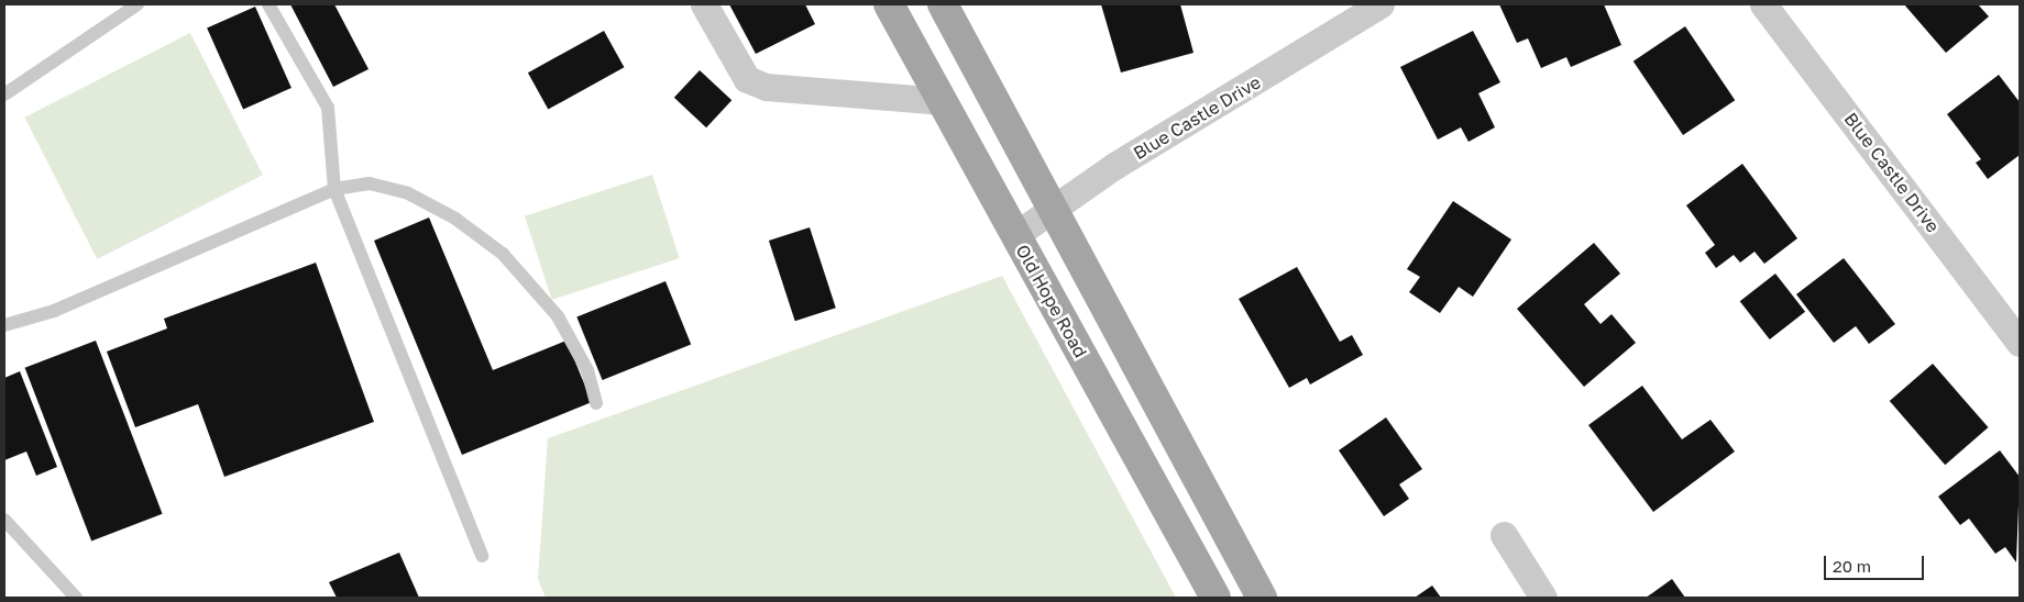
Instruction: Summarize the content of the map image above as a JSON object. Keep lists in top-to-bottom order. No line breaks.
{"streets":{"main road":["Old Hope Road"],"street":["Blue Castle Drive"]},"crossings":[["Blue Castle Drive","Old Hope Road"]],"scale_bar":"20 m"}
